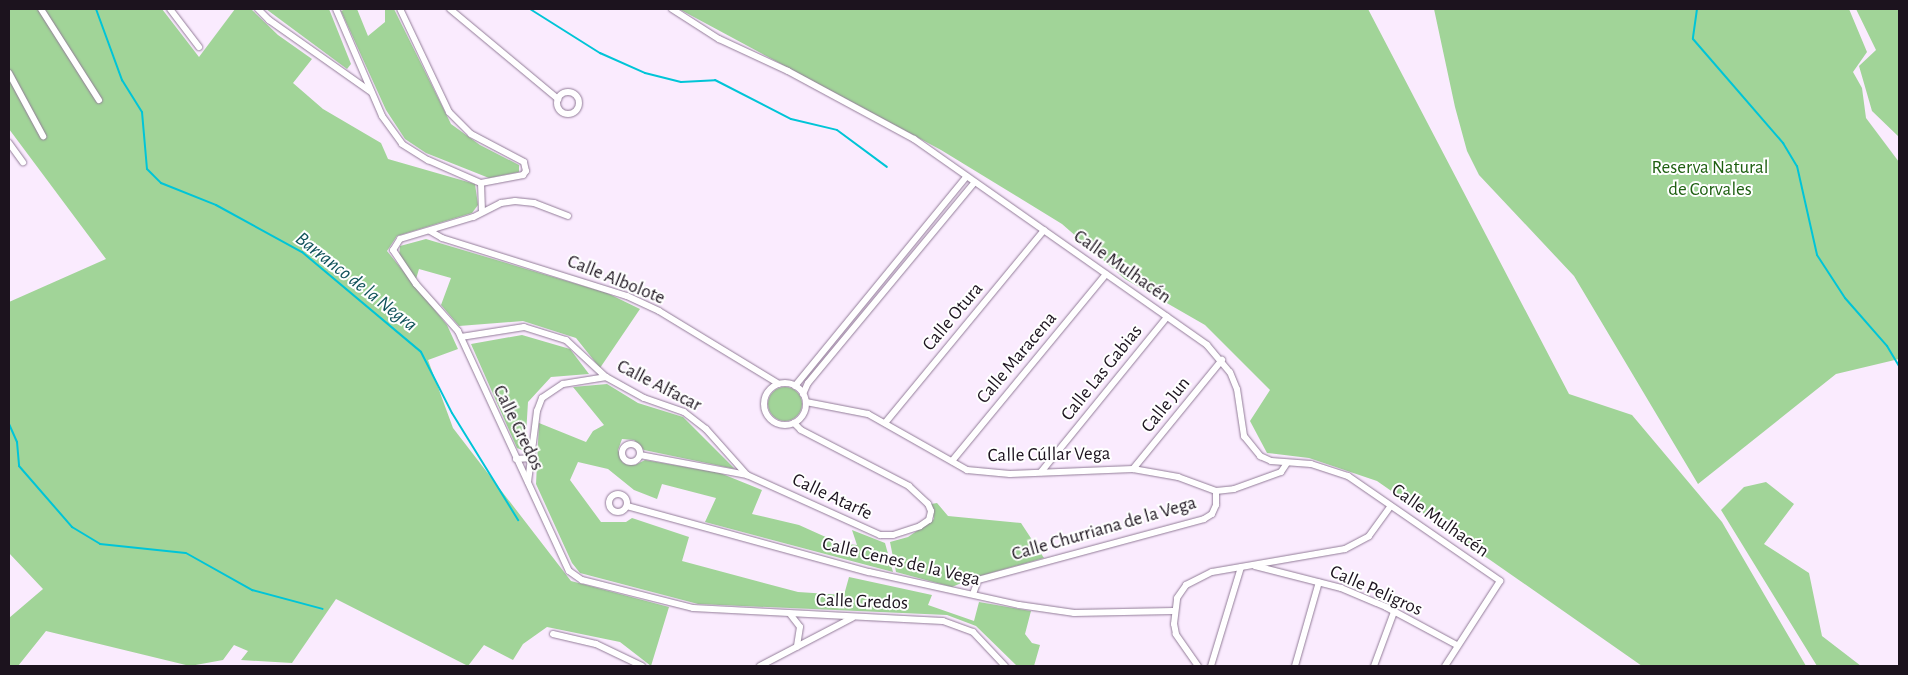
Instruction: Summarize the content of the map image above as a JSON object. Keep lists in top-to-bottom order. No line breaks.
{"streets":{"street":["Calle Mulhacén","Calle Albolote","Calle Otura","Calle Maracena","Calle Las Gabias","Calle Alfacar","Calle Jun","Calle Gredos","Calle Cúllar Vega","Calle Atarfe","Calle Churriana de la Vega","Calle Cenes de la Vega","Calle Peligros"]},"crossings":[["Calle Mulhacén","Calle Otura"],["Calle Mulhacén","Calle Maracena"],["Calle Mulhacén","Calle Las Gabias"],["Calle Mulhacén","Calle Jun"],["Calle Mulhacén","Calle Churriana de la Vega"],["Calle Mulhacén","Calle Peligros"],["Calle Albolote","Calle Gredos"],["Calle Albolote","Calle Cúllar Vega"],["Calle Albolote","Calle Atarfe"],["Calle Otura","Calle Cúllar Vega"],["Calle Maracena","Calle Cúllar Vega"],["Calle Las Gabias","Calle Cúllar Vega"],["Calle Alfacar","Calle Gredos"],["Calle Alfacar","Calle Atarfe"],["Calle Jun","Calle Cúllar Vega"],["Calle Cúllar Vega","Calle Atarfe"],["Calle Cúllar Vega","Calle Churriana de la Vega"],["Calle Churriana de la Vega","Calle Cenes de la Vega"],["Calle Cenes de la Vega","Calle Peligros"]],"water":["Barranco de la Negra"],"parks":["Reserva Natural de Corvales"]}
